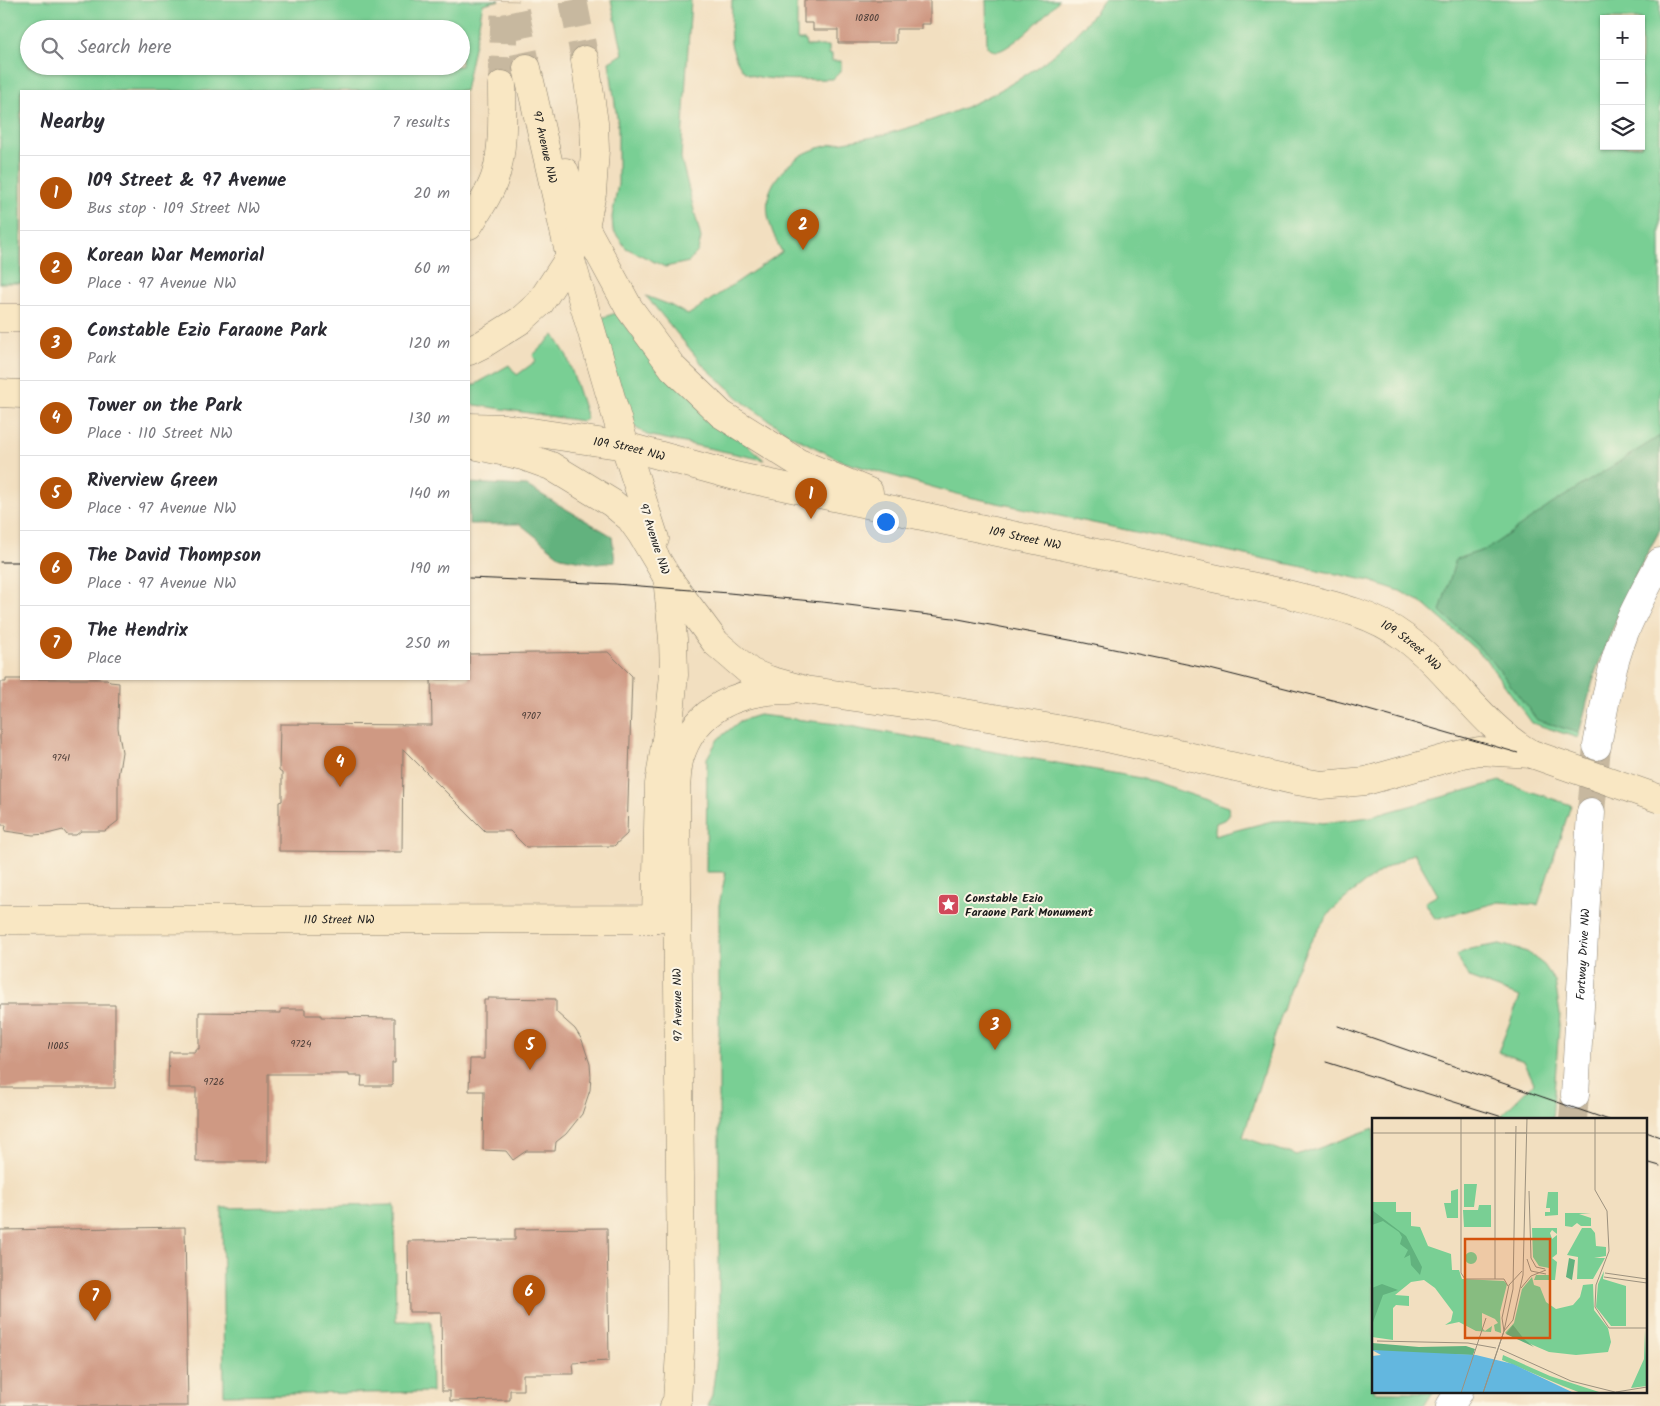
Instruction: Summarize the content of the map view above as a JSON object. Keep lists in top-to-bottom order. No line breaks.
{"streets":{"main road":["97 Avenue NW","109 Street NW","110 Street NW"],"street":["Fortway Drive NW"]},"crossings":[["97 Avenue NW","109 Street NW"],["97 Avenue NW","110 Street NW"]],"places":{"place":["Constable Ezio Faraone Park Monument"]},"house_numbers":["10800","9707","9741","9724","11005","9726"],"page":{"map_buttons":["+","−"],"search":"Search here","heading":["Nearby","7 results"],"list":[{"mark":"1","name":"109 Street & 97 Avenue","note":"Bus stop · 109 Street NW","value":"20 m"},{"mark":"2","name":"Korean War Memorial","note":"Place · 97 Avenue NW","value":"60 m"},{"mark":"3","name":"Constable Ezio Faraone Park","note":"Park","value":"120 m"},{"mark":"4","name":"Tower on the Park","note":"Place · 110 Street NW","value":"130 m"},{"mark":"5","name":"Riverview Green","note":"Place · 97 Avenue NW","value":"140 m"},{"mark":"6","name":"The David Thompson","note":"Place · 97 Avenue NW","value":"190 m"},{"mark":"7","name":"The Hendrix","note":"Place","value":"250 m"}],"pins":["2","1","4","3","5","6","7"]}}
